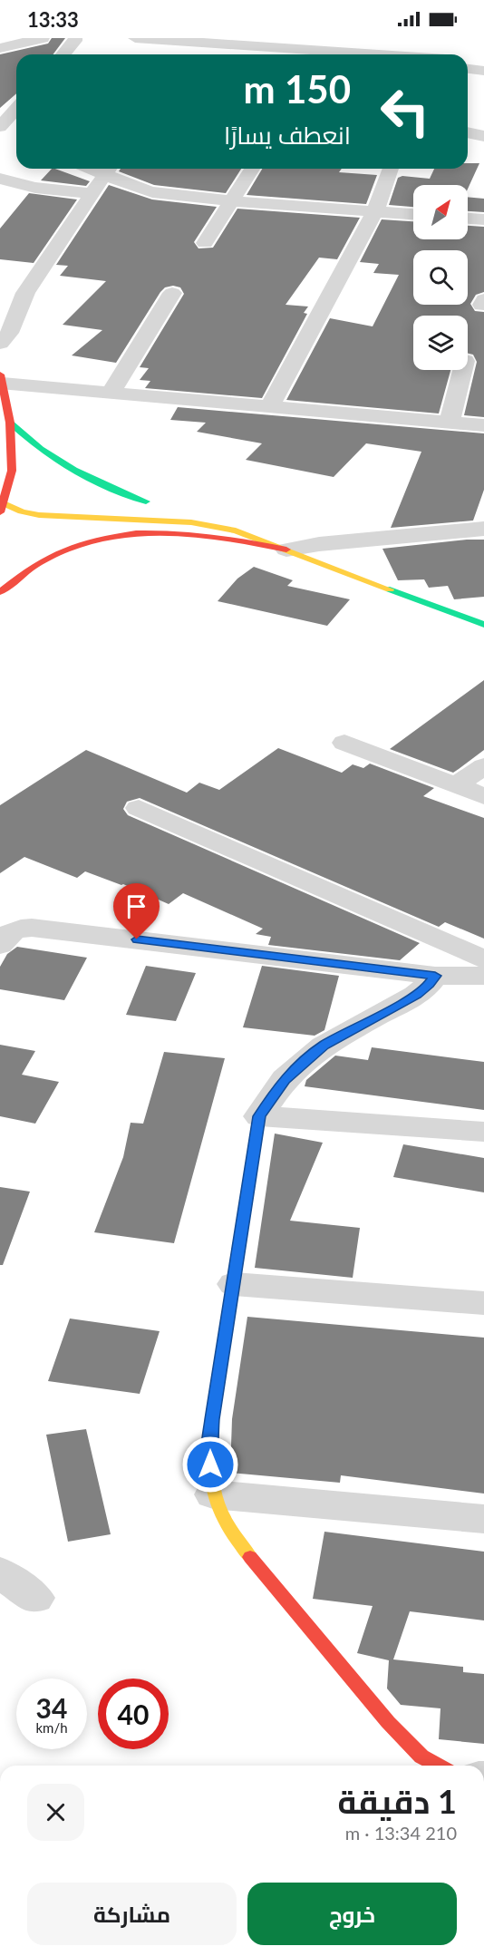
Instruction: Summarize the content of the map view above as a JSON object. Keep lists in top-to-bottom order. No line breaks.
{"north":"top right","page":{"status":"13:33","turn":["150 m","انعطف يسارًا"],"speed":"34 km/h","limit":"40","heading":["1 دقيقة","210 m · 13:34"],"buttons":["خروج","مشاركة"]}}
